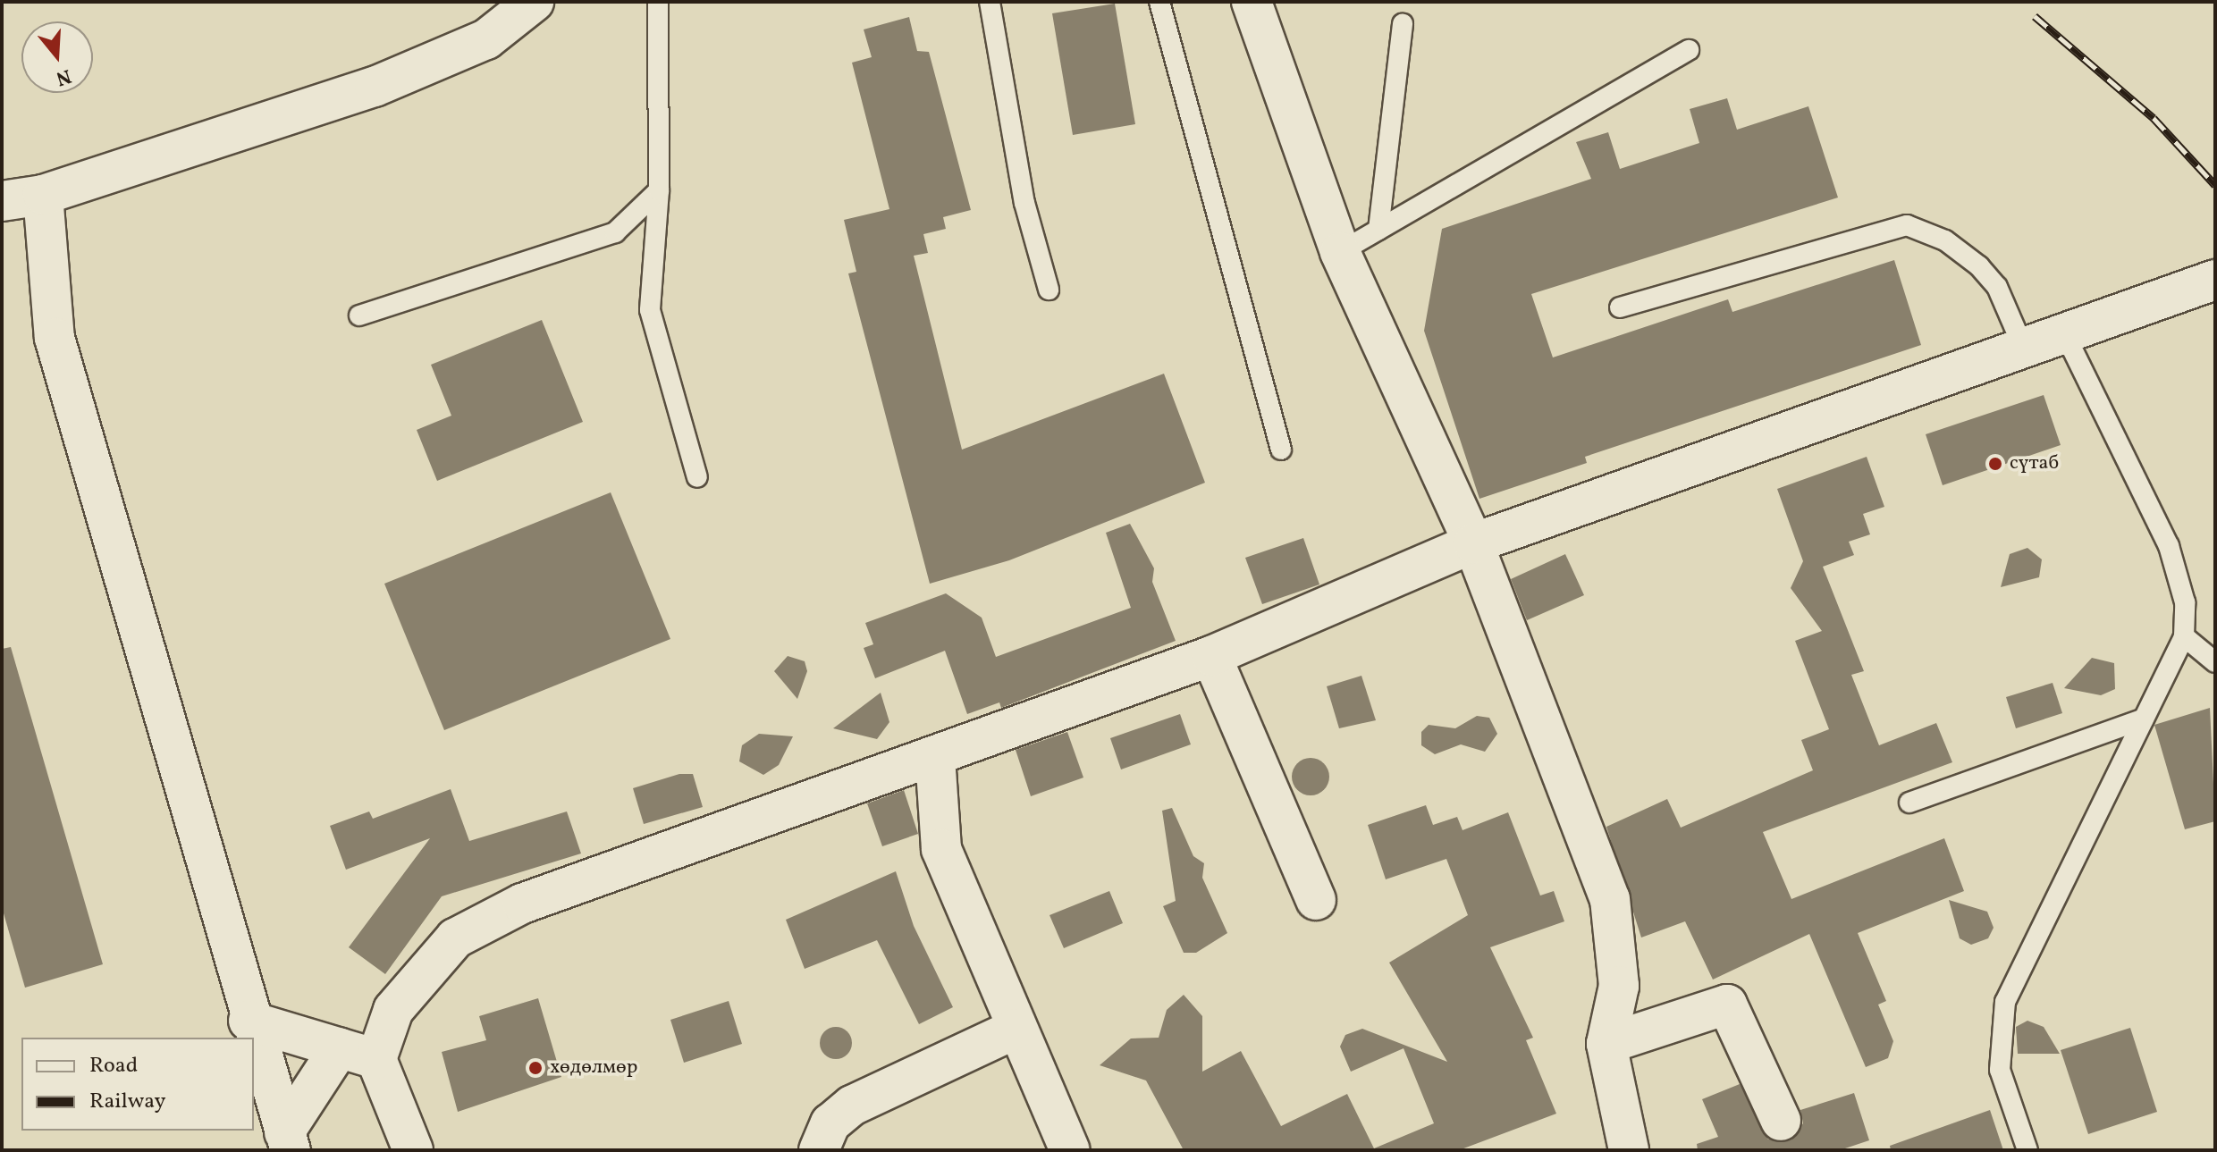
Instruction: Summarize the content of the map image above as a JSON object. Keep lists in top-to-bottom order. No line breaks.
{"places":["сүтаб","хөдөлмөр"],"legend":["Road","Railway"],"north":"bottom"}
